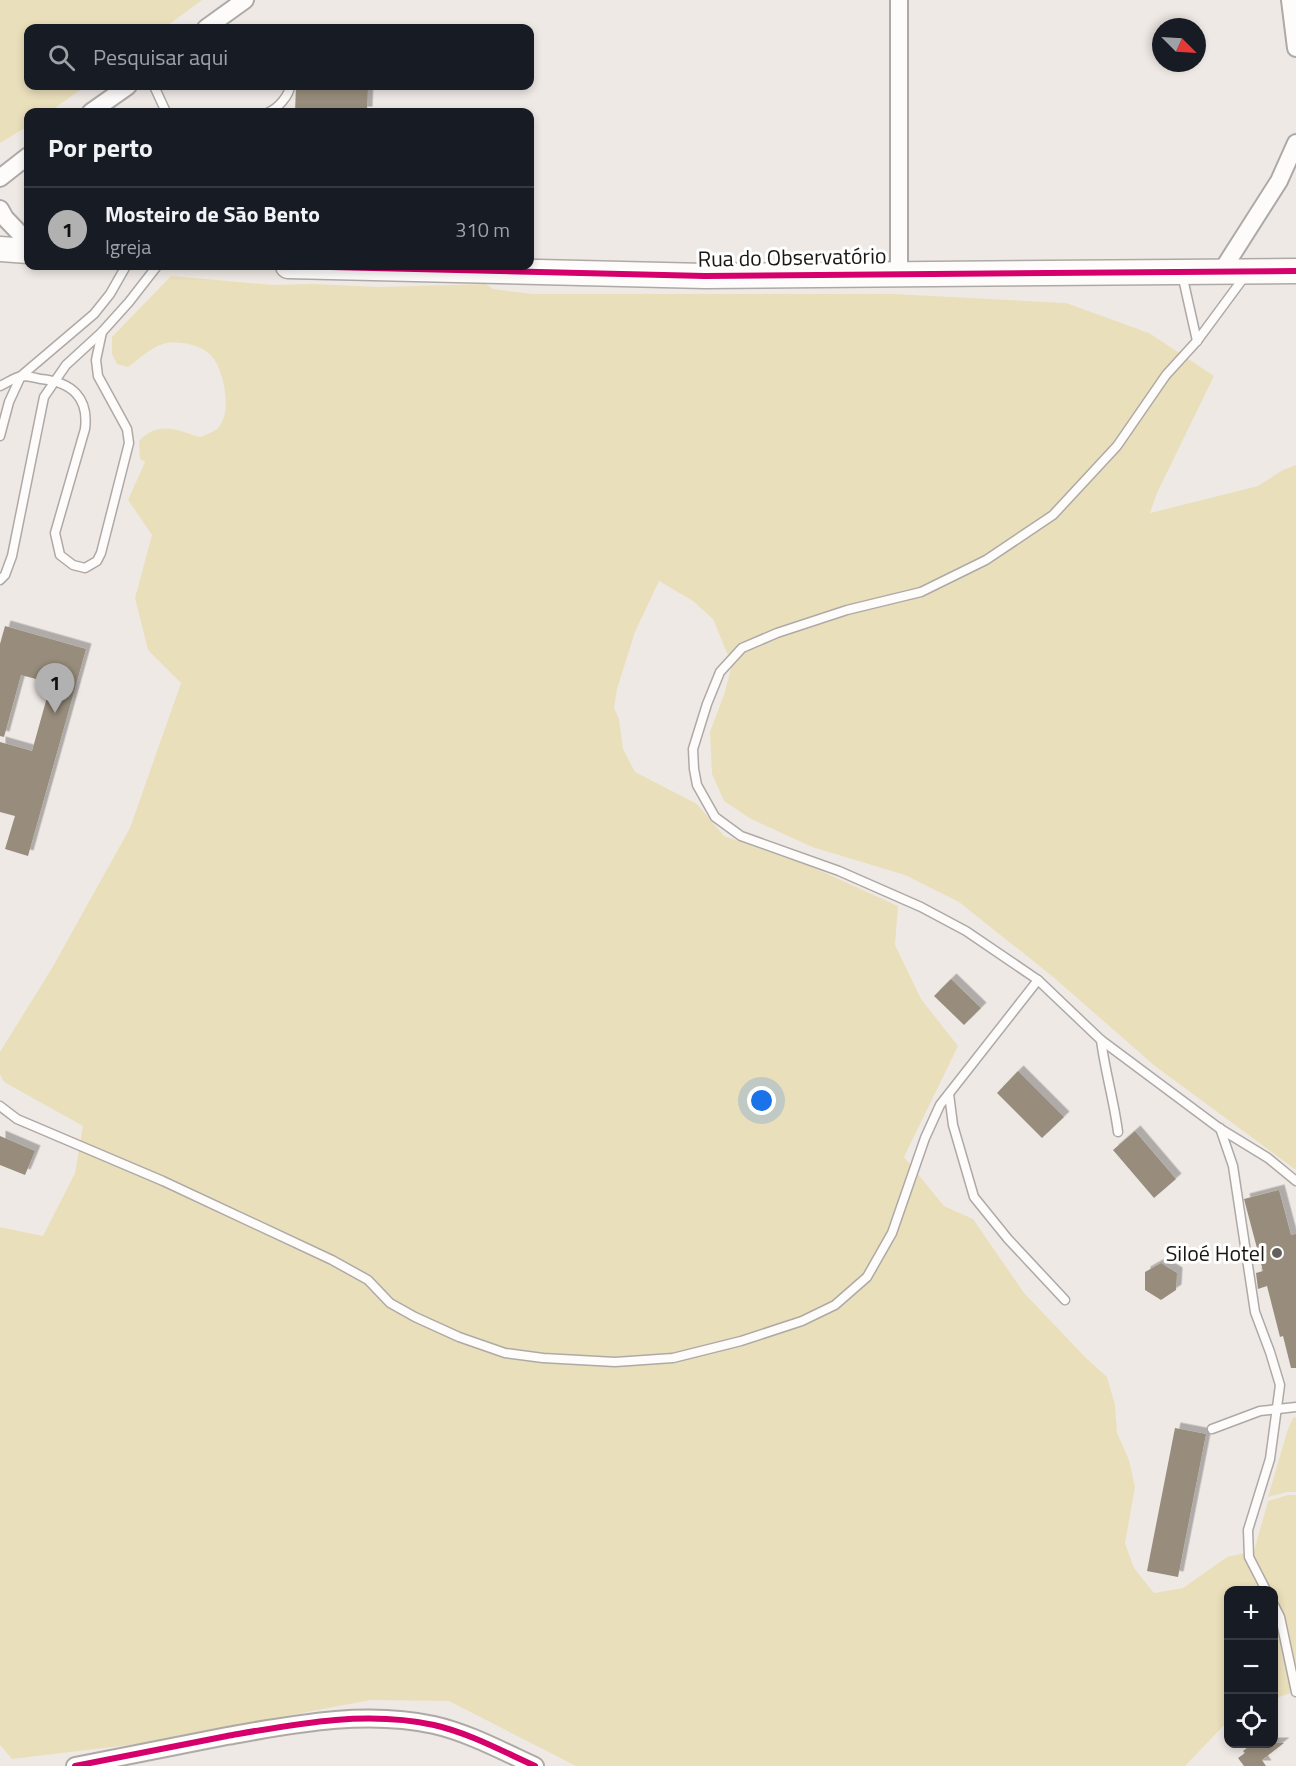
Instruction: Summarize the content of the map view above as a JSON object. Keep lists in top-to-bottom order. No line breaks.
{"streets":{"street":["Rua do Observatório"]},"places":["Siloé Hotel"],"north":"bottom right","page":{"search":"Pesquisar aqui","heading":"Por perto","list":[{"mark":"1","name":"Mosteiro de São Bento","note":"Igreja","value":"310 m"}],"pins":"1","map_buttons":["+","−"]}}
